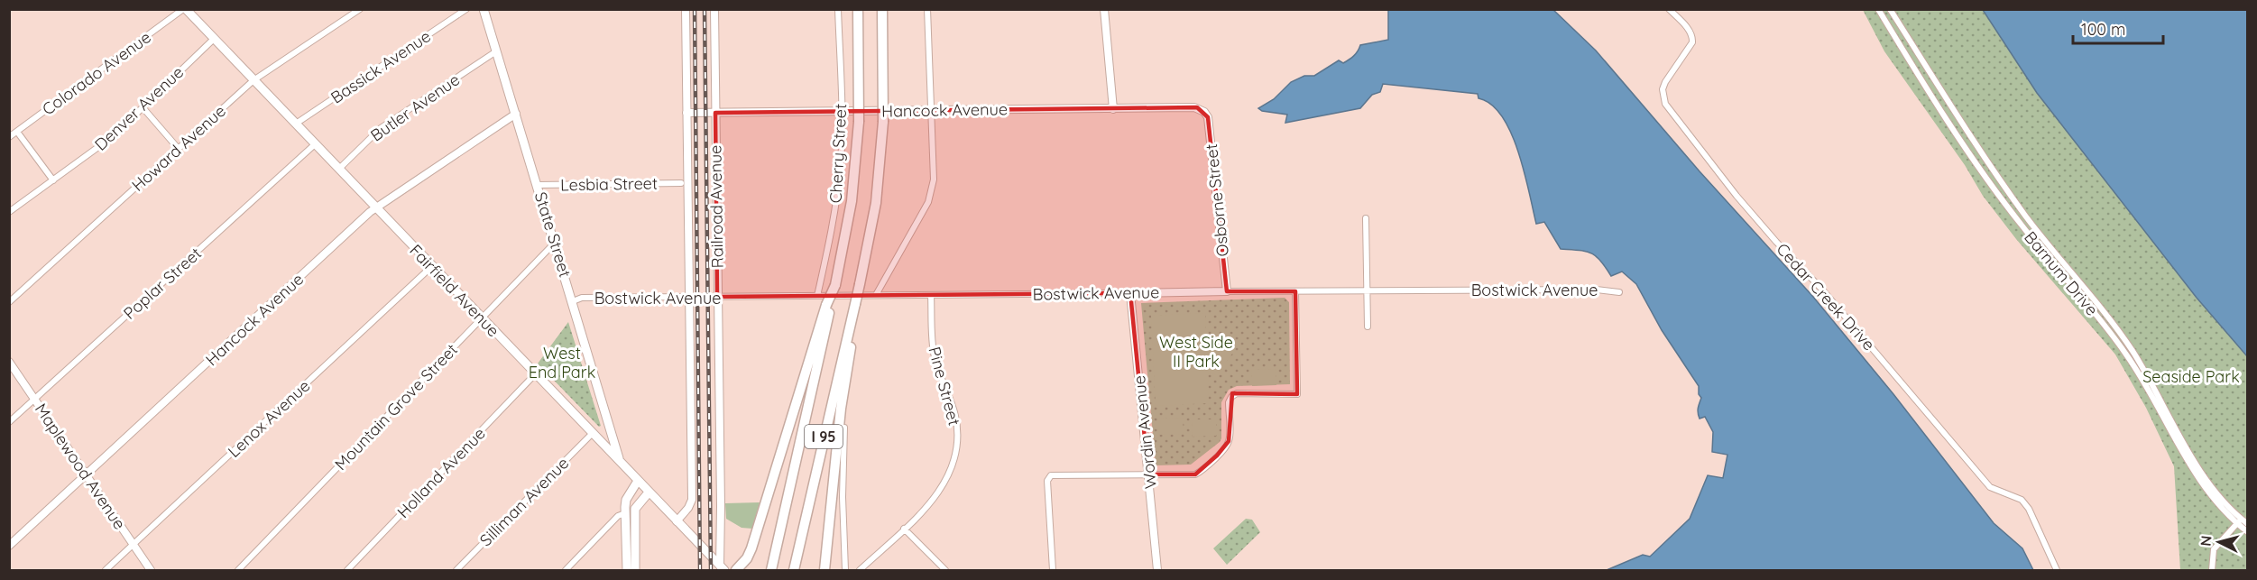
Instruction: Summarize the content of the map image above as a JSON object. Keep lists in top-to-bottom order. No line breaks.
{"streets":{"highway":["I 95"],"main road":["State Street","Fairfield Avenue"],"street":["Bassick Avenue","Colorado Avenue","Butler Avenue","Denver Avenue","Hancock Avenue","Howard Avenue","Cherry Street","Lesbia Street","Osborne Street","Railroad Avenue","Barnum Drive","Poplar Street","Bostwick Avenue","Cedar Creek Drive","Pine Street","Mountain Grove Street","Lenox Avenue","Wordin Avenue","Maplewood Avenue","Holland Avenue","Silliman Avenue"]},"crossings":[["Bassick Avenue","Fairfield Avenue"],["Colorado Avenue","Fairfield Avenue"],["Butler Avenue","State Street"],["Butler Avenue","Fairfield Avenue"],["Denver Avenue","Fairfield Avenue"],["Hancock Avenue","Cherry Street"],["Hancock Avenue","Osborne Street"],["Hancock Avenue","Railroad Avenue"],["Hancock Avenue","State Street"],["Hancock Avenue","Fairfield Avenue"],["Hancock Avenue","Maplewood Avenue"],["Howard Avenue","Fairfield Avenue"],["Cherry Street","Bostwick Avenue"],["Lesbia Street","State Street"],["Osborne Street","Bostwick Avenue"],["Railroad Avenue","Bostwick Avenue"],["Railroad Avenue","Fairfield Avenue"],["State Street","Bostwick Avenue"],["State Street","Fairfield Avenue"],["State Street","Mountain Grove Street"],["Poplar Street","Fairfield Avenue"],["Poplar Street","Maplewood Avenue"],["Bostwick Avenue","Pine Street"],["Bostwick Avenue","Wordin Avenue"],["Fairfield Avenue","Mountain Grove Street"],["Fairfield Avenue","Lenox Avenue"],["Fairfield Avenue","Holland Avenue"],["Fairfield Avenue","Silliman Avenue"],["Lenox Avenue","Maplewood Avenue"]],"parks":["West Side II Park","West End Park","Seaside Park"],"scale_bar":"100 m","north":"left"}
